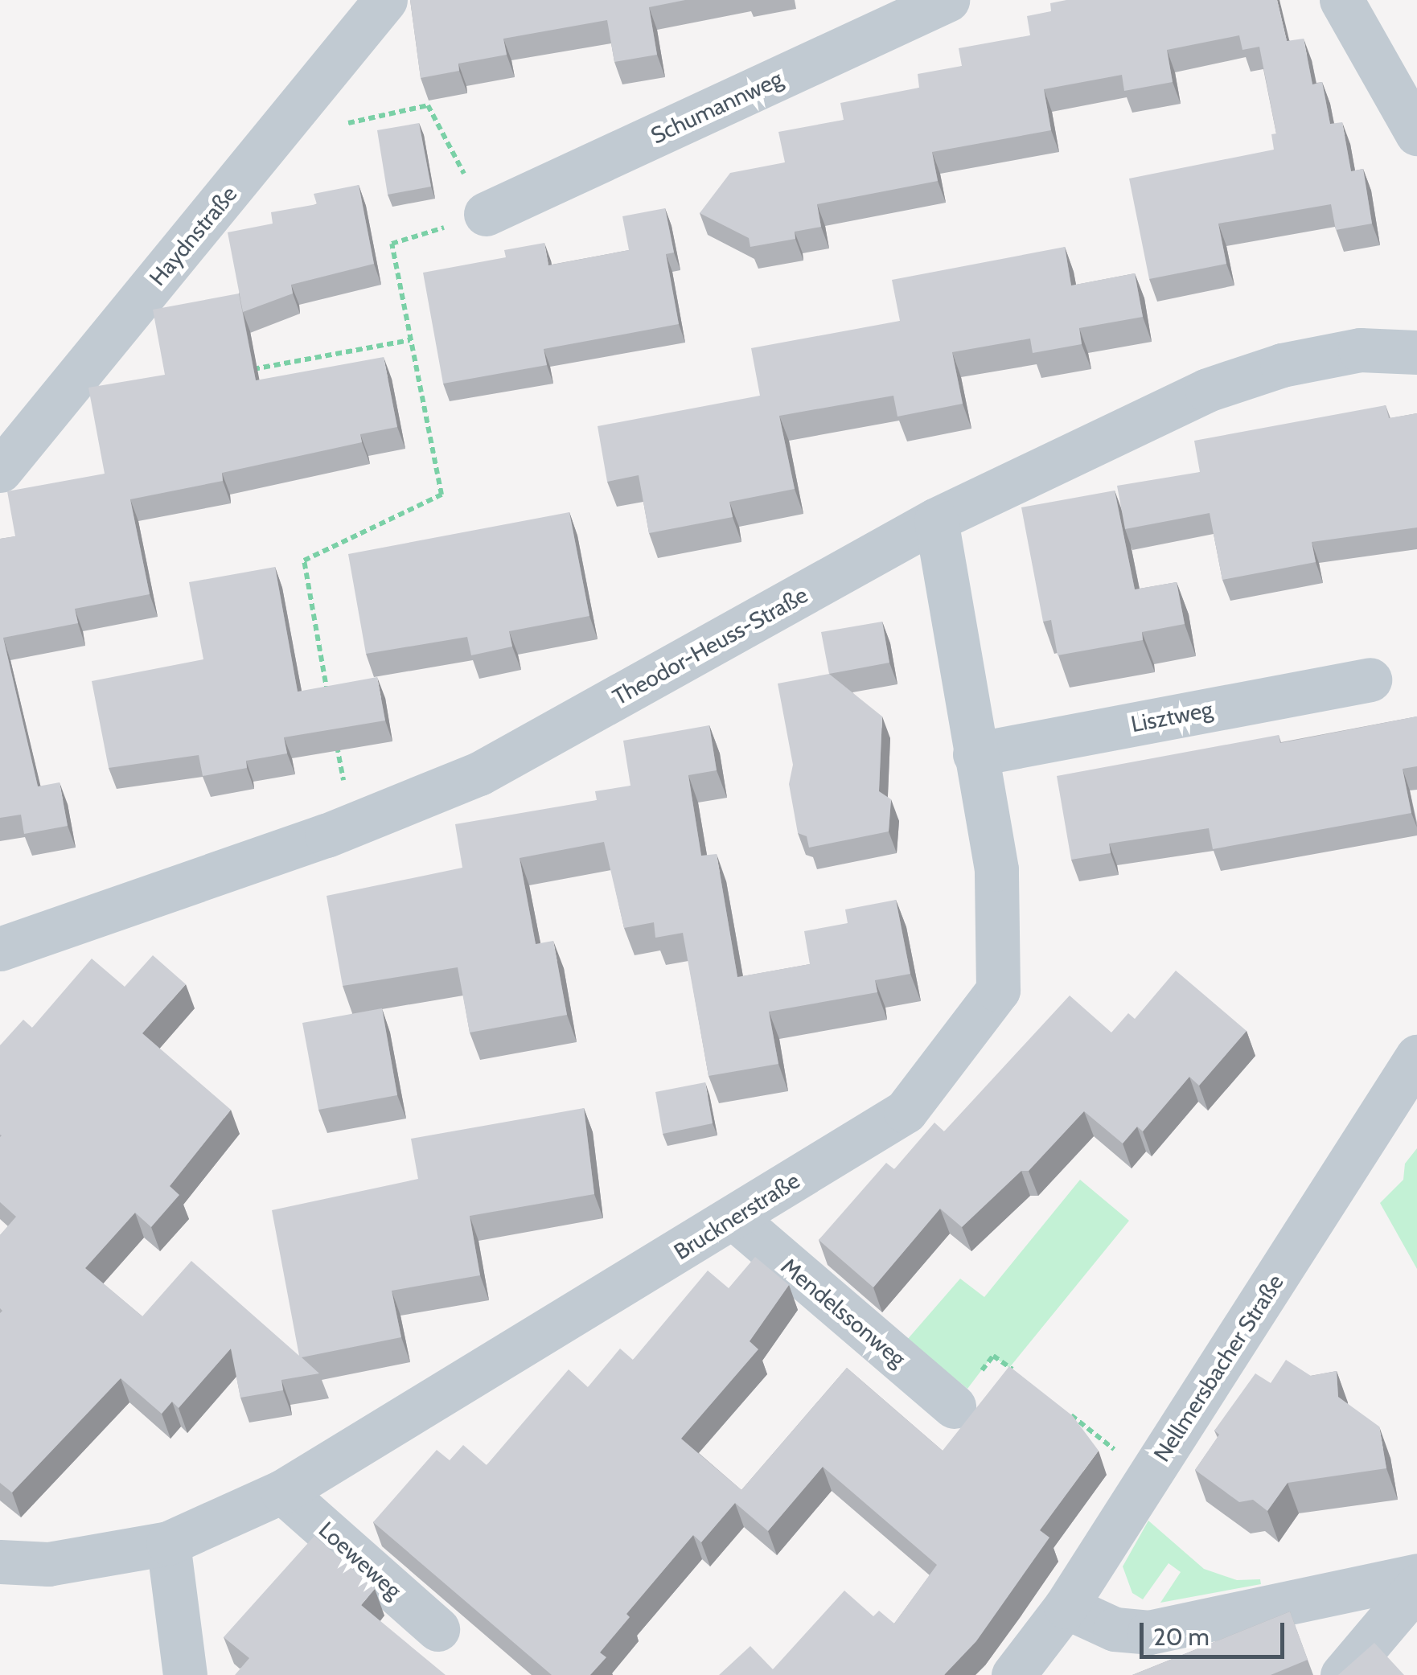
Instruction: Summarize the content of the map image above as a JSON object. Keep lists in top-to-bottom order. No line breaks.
{"streets":{"street":["Schumannweg","Haydnstraße","Theodor-Heuss-Straße","Lisztweg","Brucknerstraße","Mendelssonweg","Nellmersbacher Straße","Loeweweg"]},"crossings":[["Theodor-Heuss-Straße","Brucknerstraße"],["Lisztweg","Brucknerstraße"],["Brucknerstraße","Mendelssonweg"],["Brucknerstraße","Loeweweg"]],"scale_bar":"20 m"}
